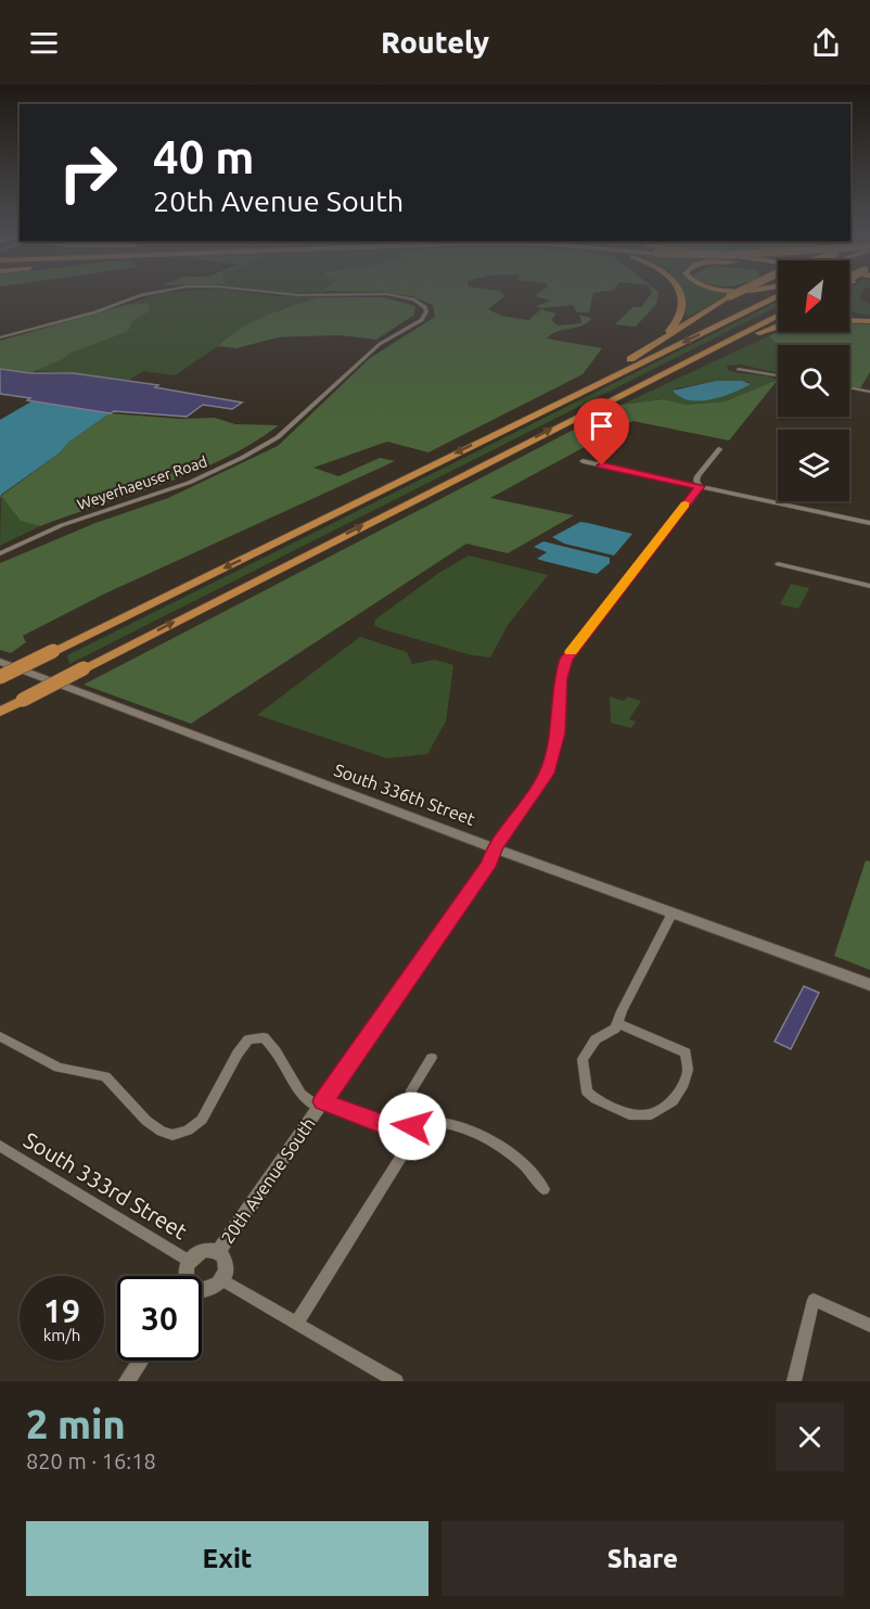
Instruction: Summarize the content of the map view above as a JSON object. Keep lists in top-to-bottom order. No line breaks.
{"streets":{"main road":["South 336th Street"],"street":["Weyerhaeuser Road","20th Avenue South","South 333rd Street"]},"crossings":[["South 336th Street","20th Avenue South"],["20th Avenue South","South 333rd Street"]],"north":"bottom left","page":{"header":"Routely","turn":["40 m","20th Avenue South"],"speed":"19 km/h","limit":"30","heading":["2 min","820 m · 16:18"],"buttons":["Exit","Share"]}}
